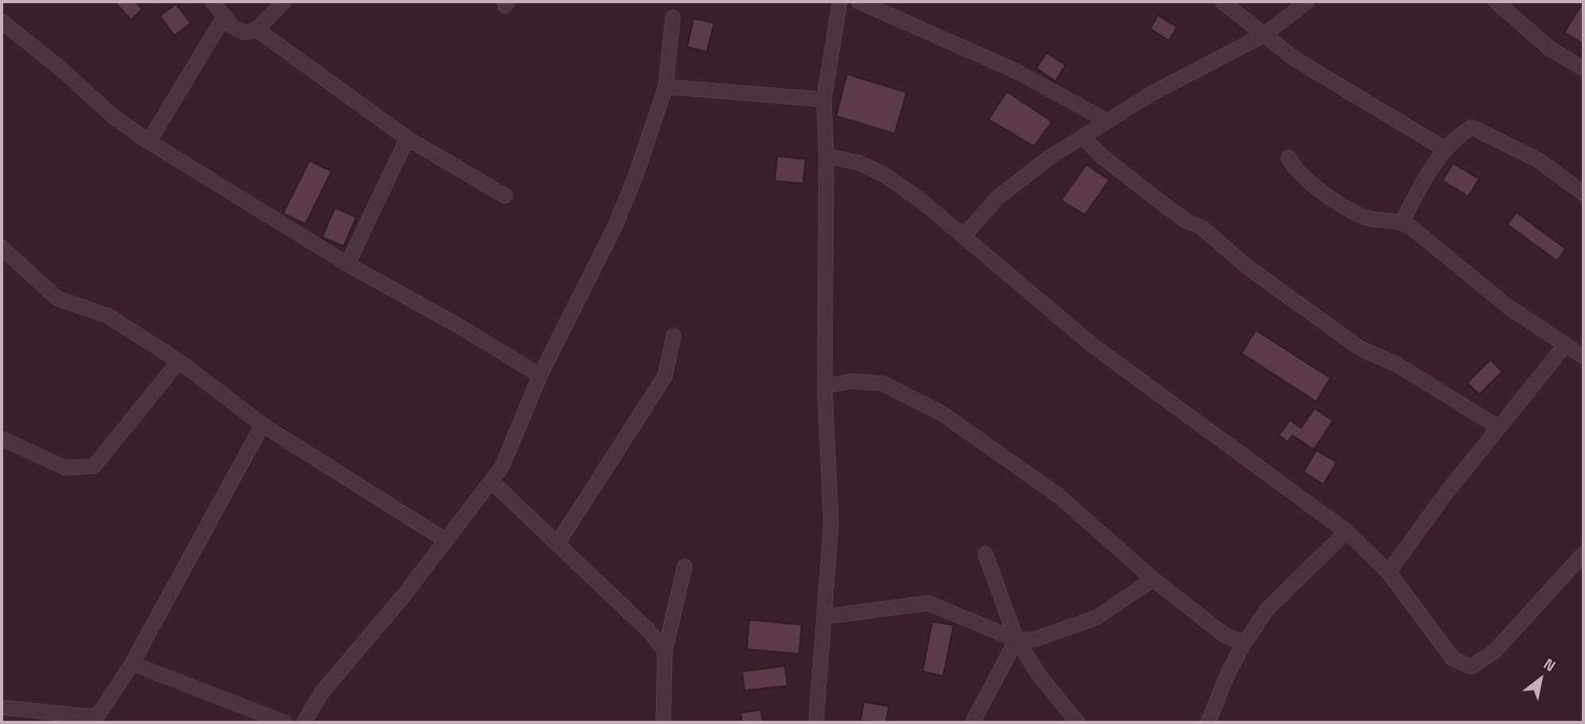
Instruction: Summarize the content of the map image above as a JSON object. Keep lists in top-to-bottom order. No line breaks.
{"north":"top right"}
